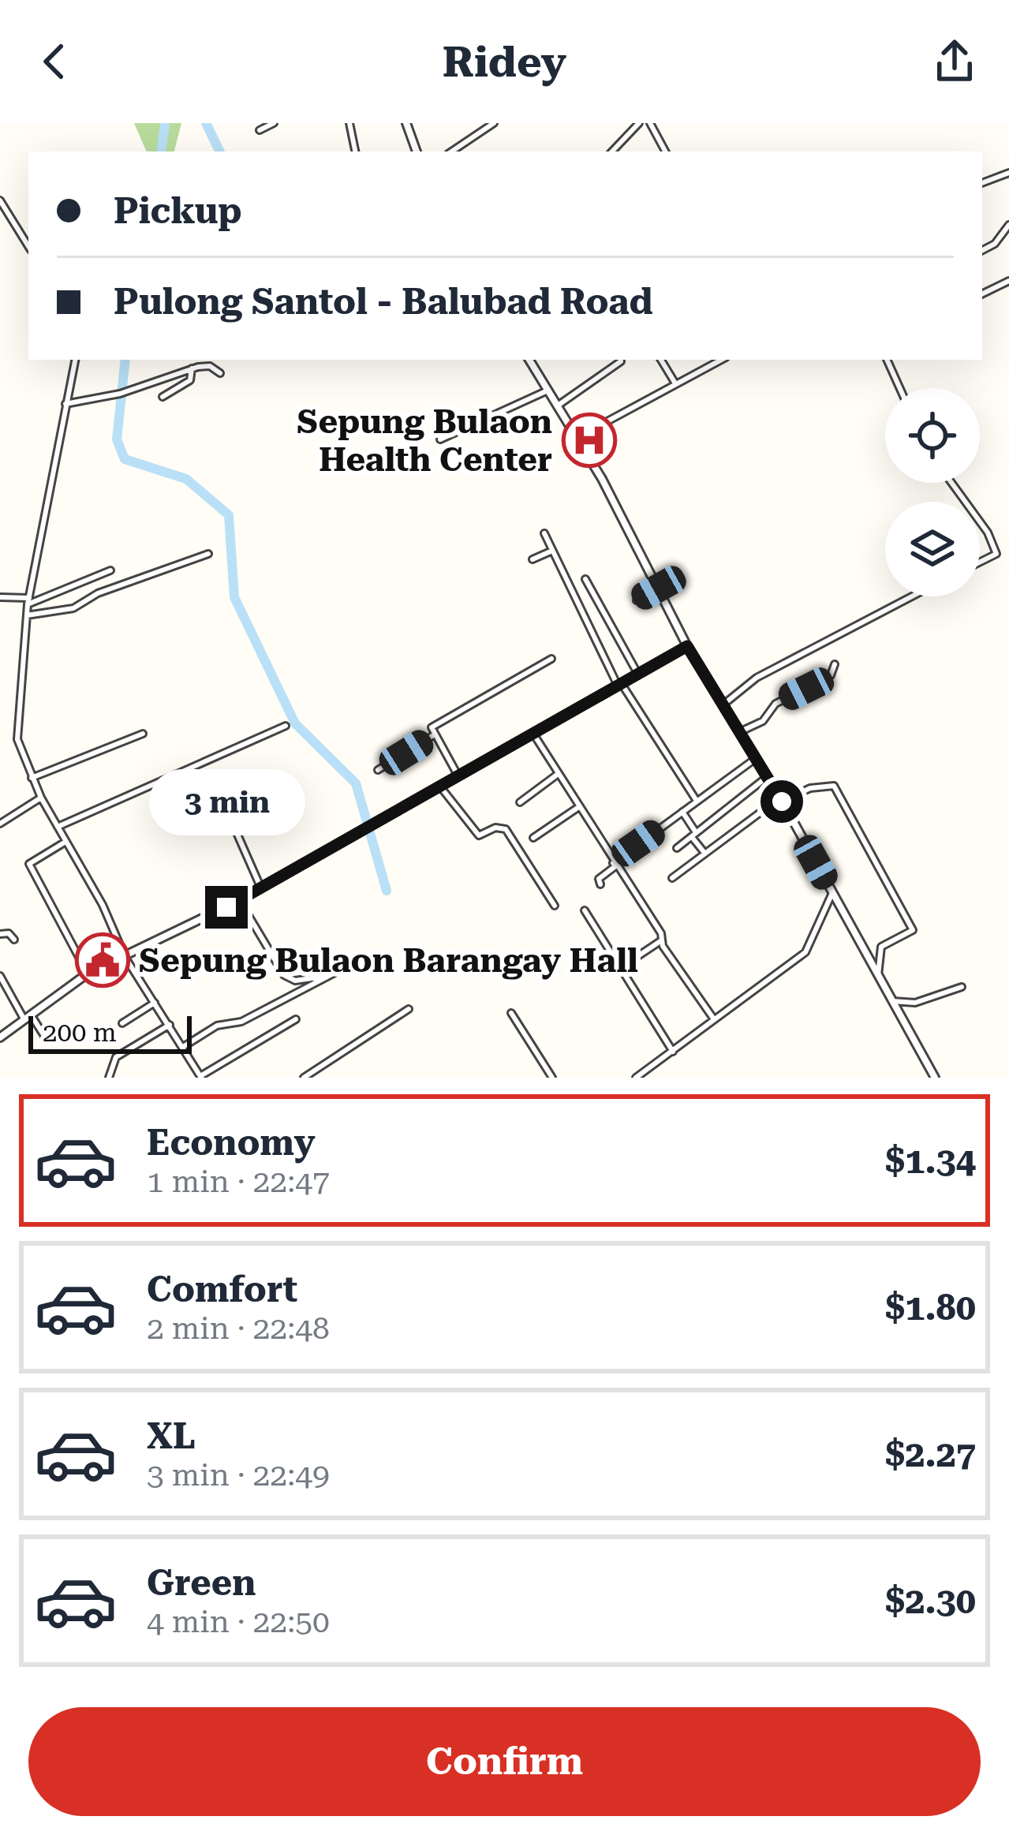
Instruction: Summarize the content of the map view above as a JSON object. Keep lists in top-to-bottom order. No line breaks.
{"places":{"hospital":["Sepung Bulaon Health Center"],"public building":["Sepung Bulaon Barangay Hall"]},"scale_bar":"200 m","page":{"header":"Ridey","banner":["Pickup","Pulong Santol - Balubad Road"],"bubble":"3 min","scale":"200 m","list":[{"name":"Economy","note":"1 min · 22:47","value":"$1.34"},{"name":"Comfort","note":"2 min · 22:48","value":"$1.80"},{"name":"XL","note":"3 min · 22:49","value":"$2.27"},{"name":"Green","note":"4 min · 22:50","value":"$2.30"}],"buttons":"Confirm"}}
